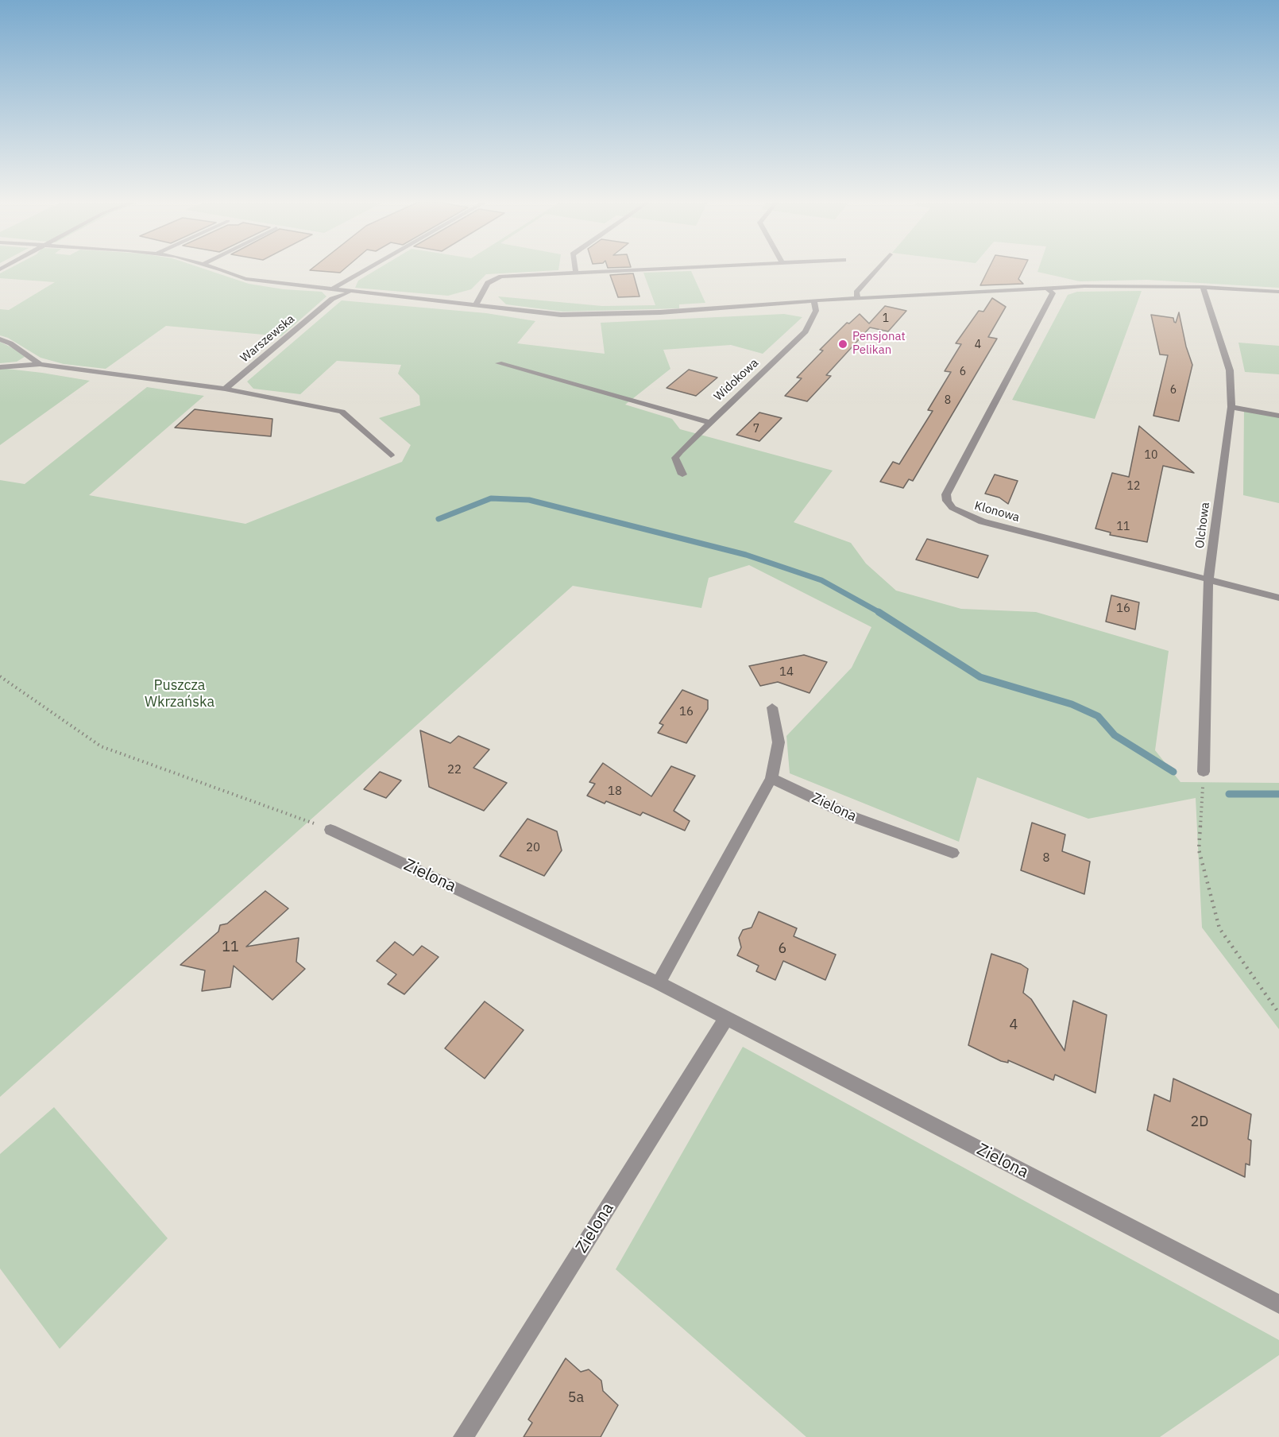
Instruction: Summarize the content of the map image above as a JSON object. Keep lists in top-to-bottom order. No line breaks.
{"streets":{"street":["Warszewska","Widokowa","Klonowa","Olchowa","Zielona"]},"crossings":[["Warszewska","Widokowa"],["Warszewska","Klonowa"],["Warszewska","Olchowa"],["Klonowa","Olchowa"]],"parks":["Puszcza Wkrzańska"],"places":["Pensjonat Pelikan"],"house_numbers":["1","4","6","6","8","7","10","12","11","16","14","16","22","18","20","8","11","6","4","2D","5a"]}
